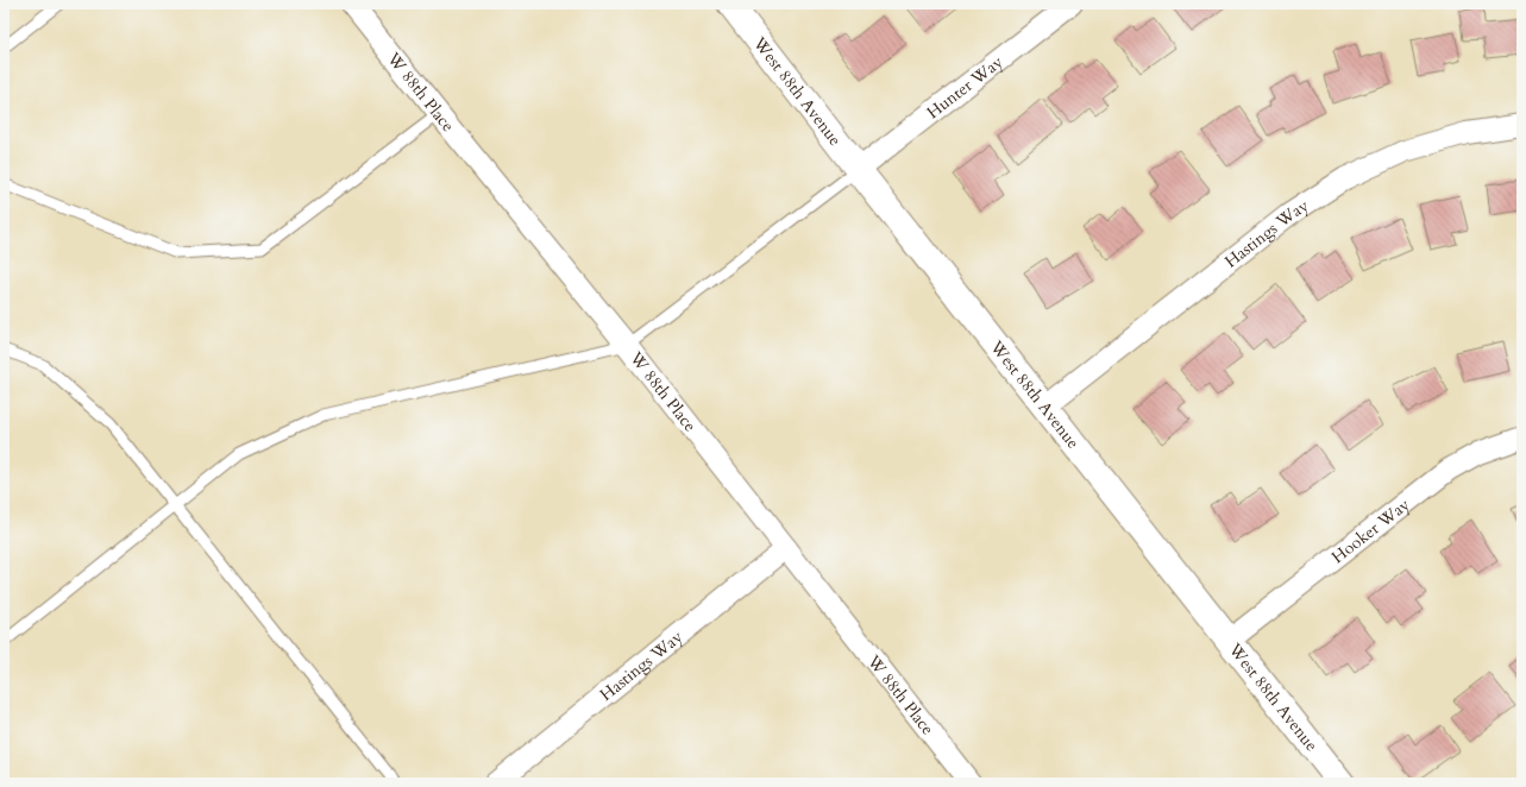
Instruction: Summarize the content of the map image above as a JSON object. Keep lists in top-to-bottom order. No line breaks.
{"streets":{"street":["Hunter Way","West 88th Avenue","W 88th Place","Hastings Way","Hooker Way"]},"crossings":[["Hunter Way","West 88th Avenue"],["West 88th Avenue","Hastings Way"],["West 88th Avenue","Hooker Way"],["W 88th Place","Hastings Way"]]}
